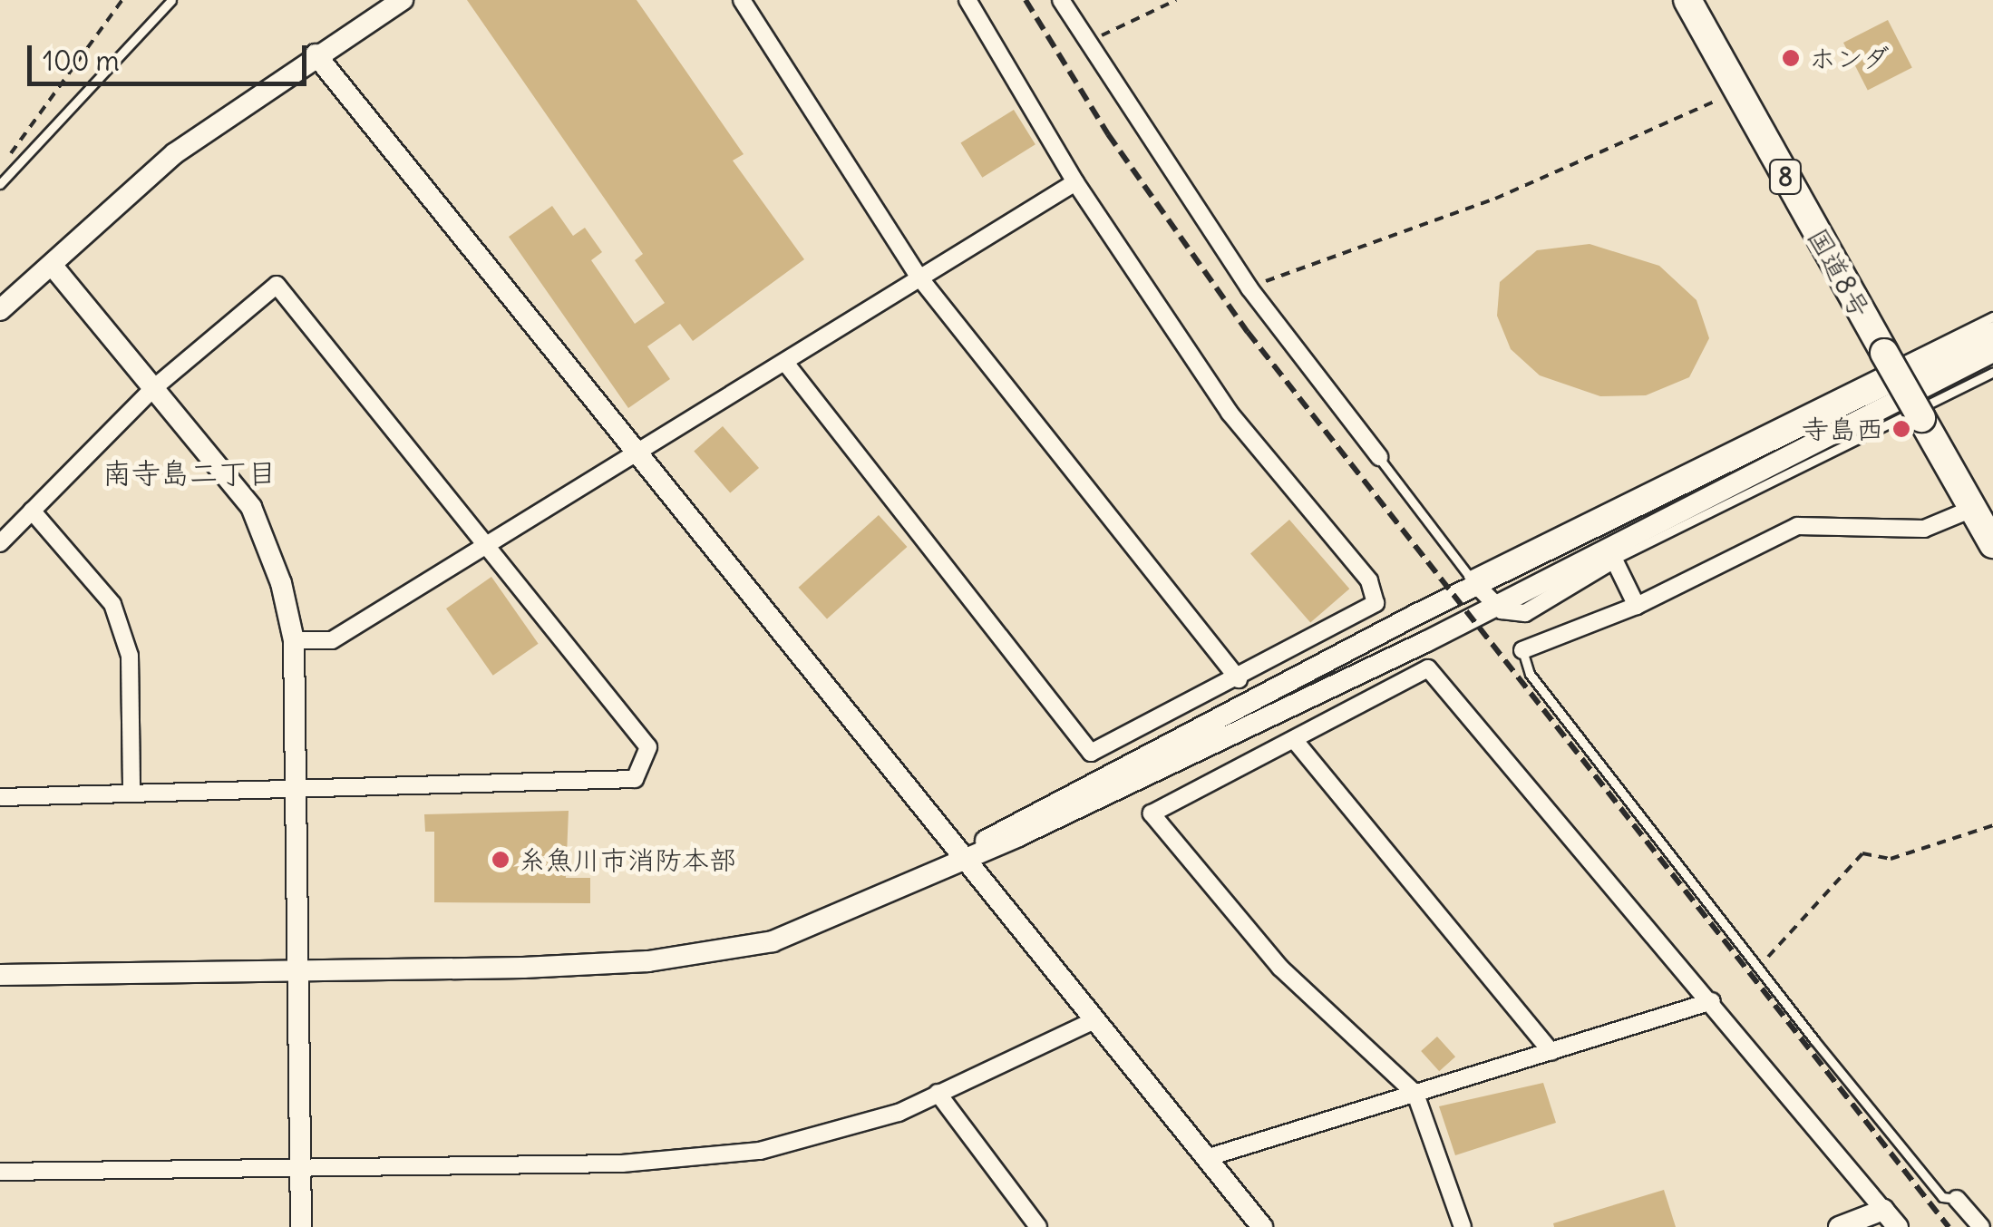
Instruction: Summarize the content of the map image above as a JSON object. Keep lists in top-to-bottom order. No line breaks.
{"streets":{"highway":["8","国道8号"]},"districts":["南寺島二丁目"],"places":["ホンダ","寺島西","糸魚川市消防本部"],"scale_bar":"100 m"}
